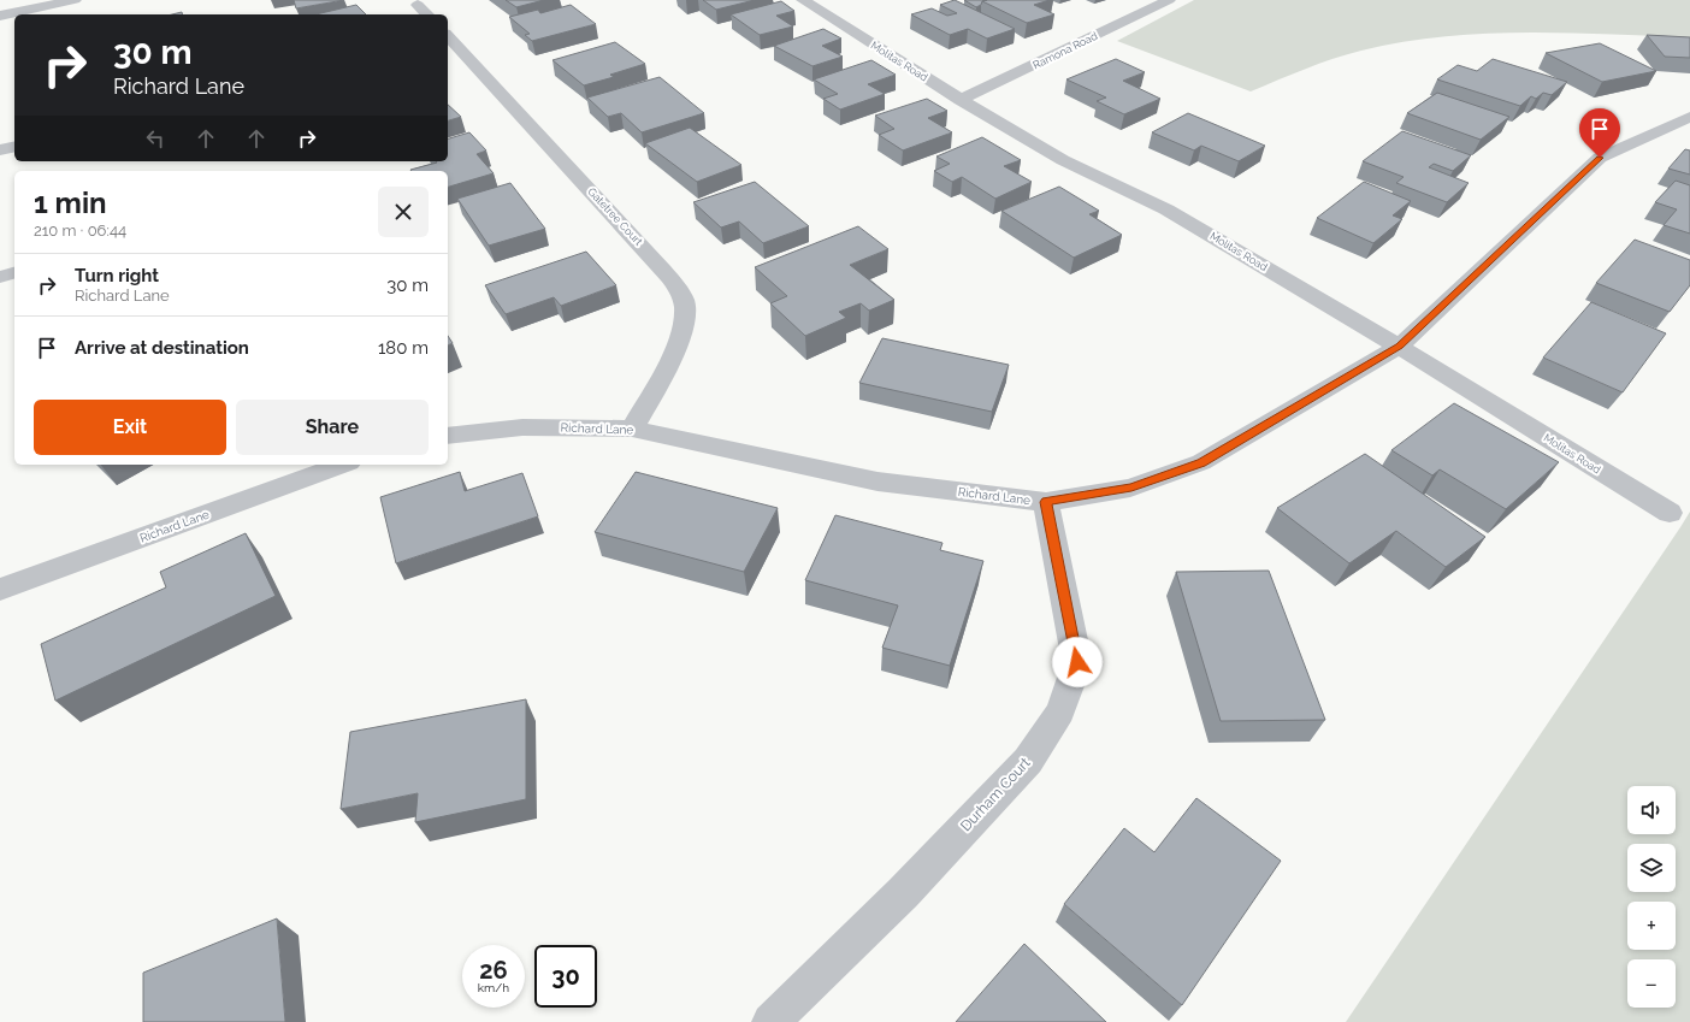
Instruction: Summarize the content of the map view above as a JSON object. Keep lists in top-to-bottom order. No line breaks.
{"streets":{"street":["Ramona Road","Molitas Road","Gatetree Court","Richard Lane","Durham Court"]},"crossings":[["Ramona Road","Molitas Road"],["Molitas Road","Richard Lane"],["Gatetree Court","Richard Lane"],["Richard Lane","Durham Court"]],"page":{"turn":["30 m","Richard Lane"],"heading":["1 min","210 m · 06:44"],"list":[{"name":"Turn right","note":"Richard Lane","value":"30 m"},{"name":"Arrive at destination","value":"180 m"}],"buttons":["Exit","Share"],"map_buttons":["+","−"],"speed":"26 km/h","limit":"30"}}
